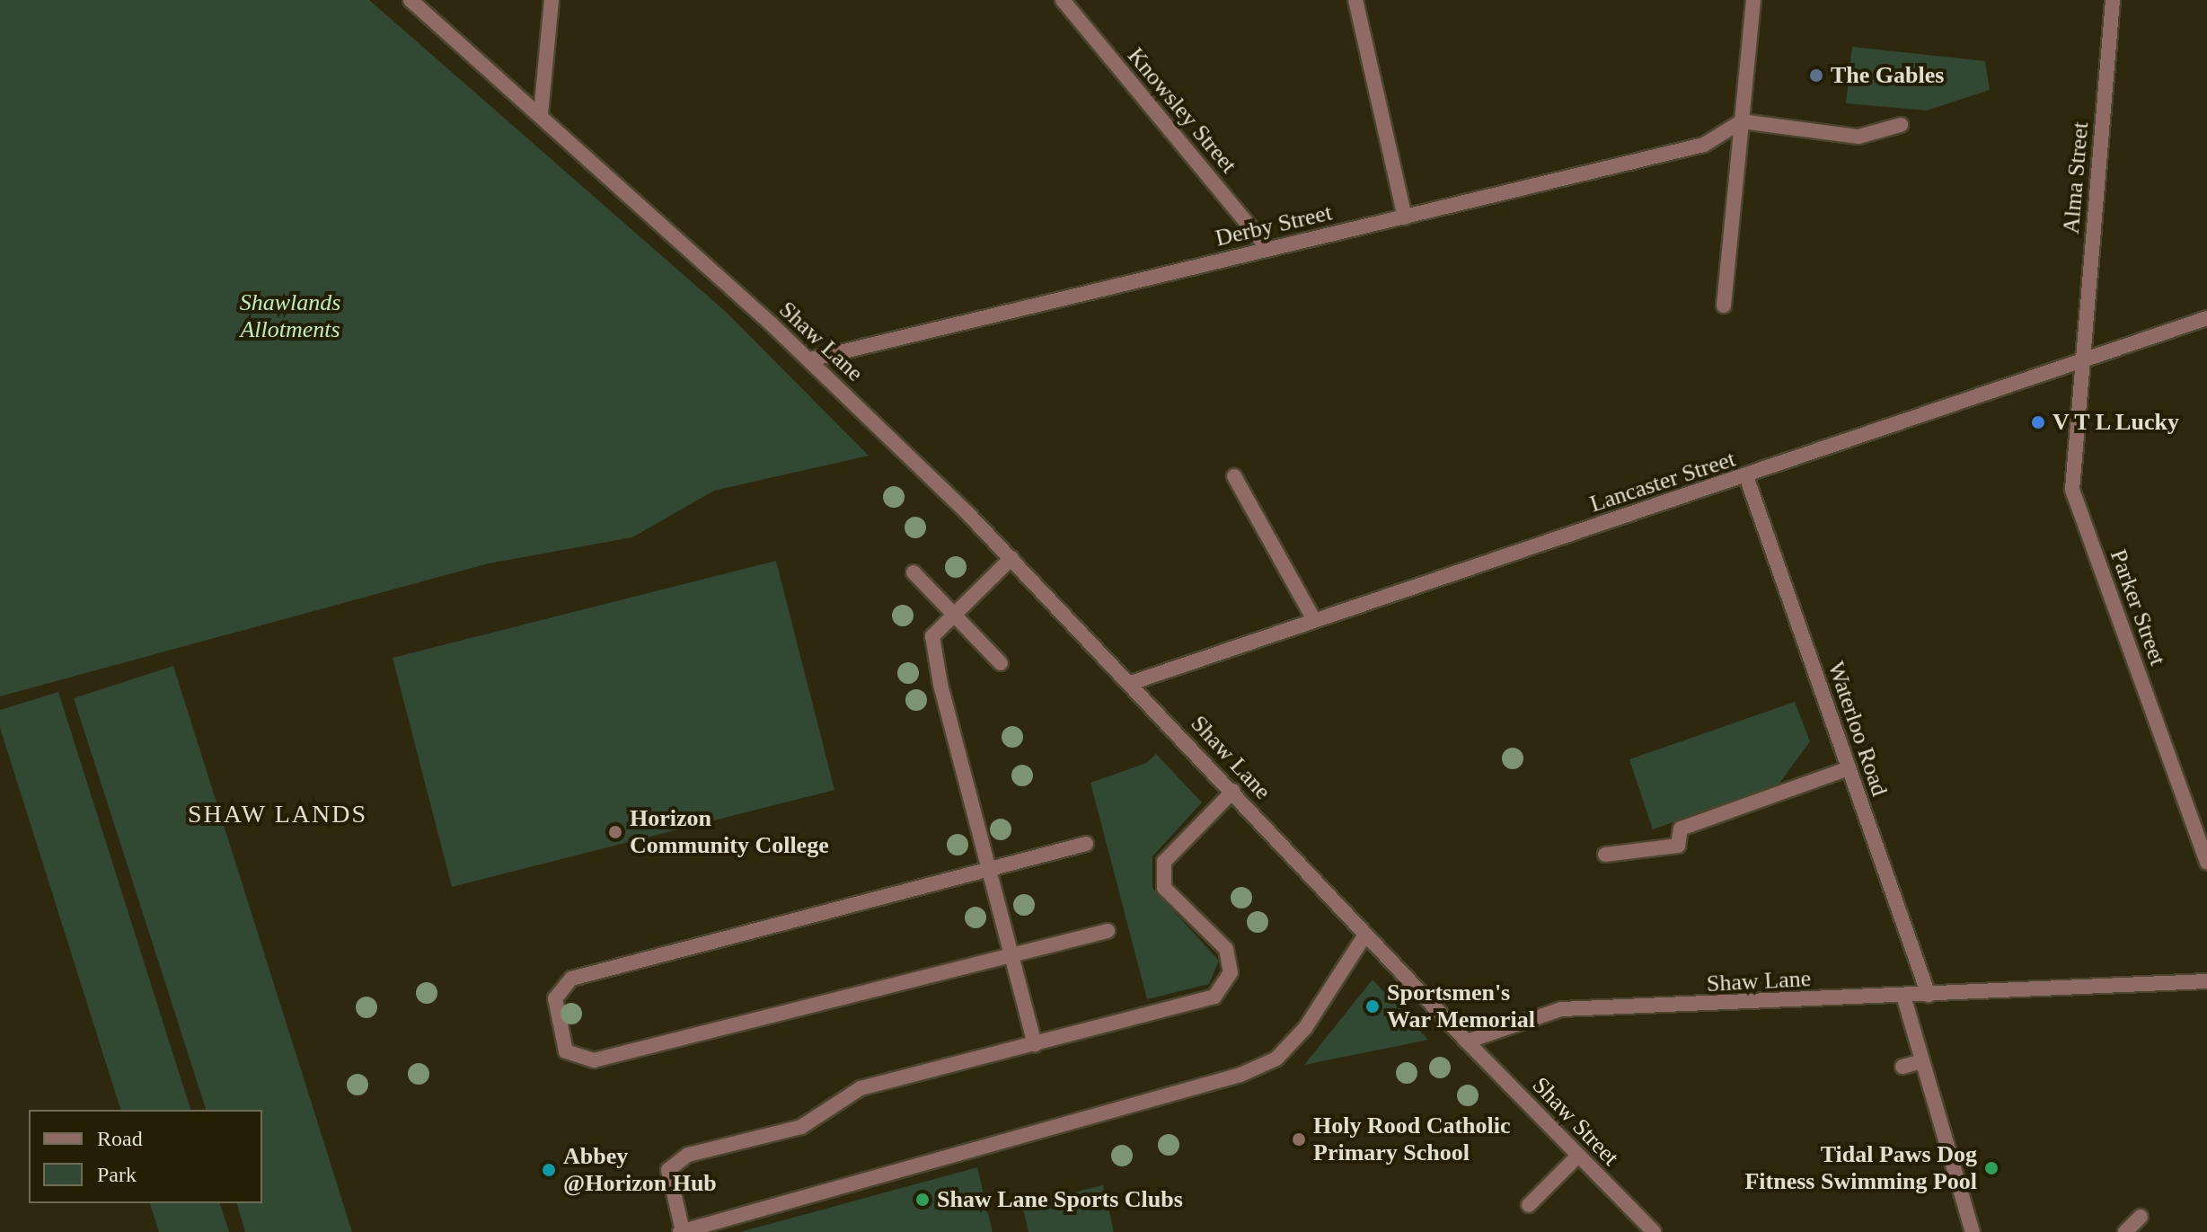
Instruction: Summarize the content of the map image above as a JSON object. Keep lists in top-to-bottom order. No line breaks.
{"streets":{"street":["Knowsley Street","Alma Street","Derby Street","Shaw Lane","Lancaster Street","Parker Street","Waterloo Road","Shaw Street"]},"crossings":[["Knowsley Street","Derby Street"],["Alma Street","Lancaster Street"],["Alma Street","Parker Street"],["Derby Street","Shaw Lane"],["Shaw Lane","Lancaster Street"],["Shaw Lane","Waterloo Road"],["Shaw Lane","Shaw Street"],["Lancaster Street","Parker Street"],["Lancaster Street","Waterloo Road"]],"districts":["SHAW LANDS"],"parks":["Shawlands Allotments"],"places":["The Gables","V T L Lucky","Horizon Community College","Sportsmen's War Memorial","Holy Rood Catholic Primary School","Tidal Paws Dog Fitness Swimming Pool","Abbey @Horizon Hub","Shaw Lane Sports Clubs"],"legend":["Road","Park"]}
